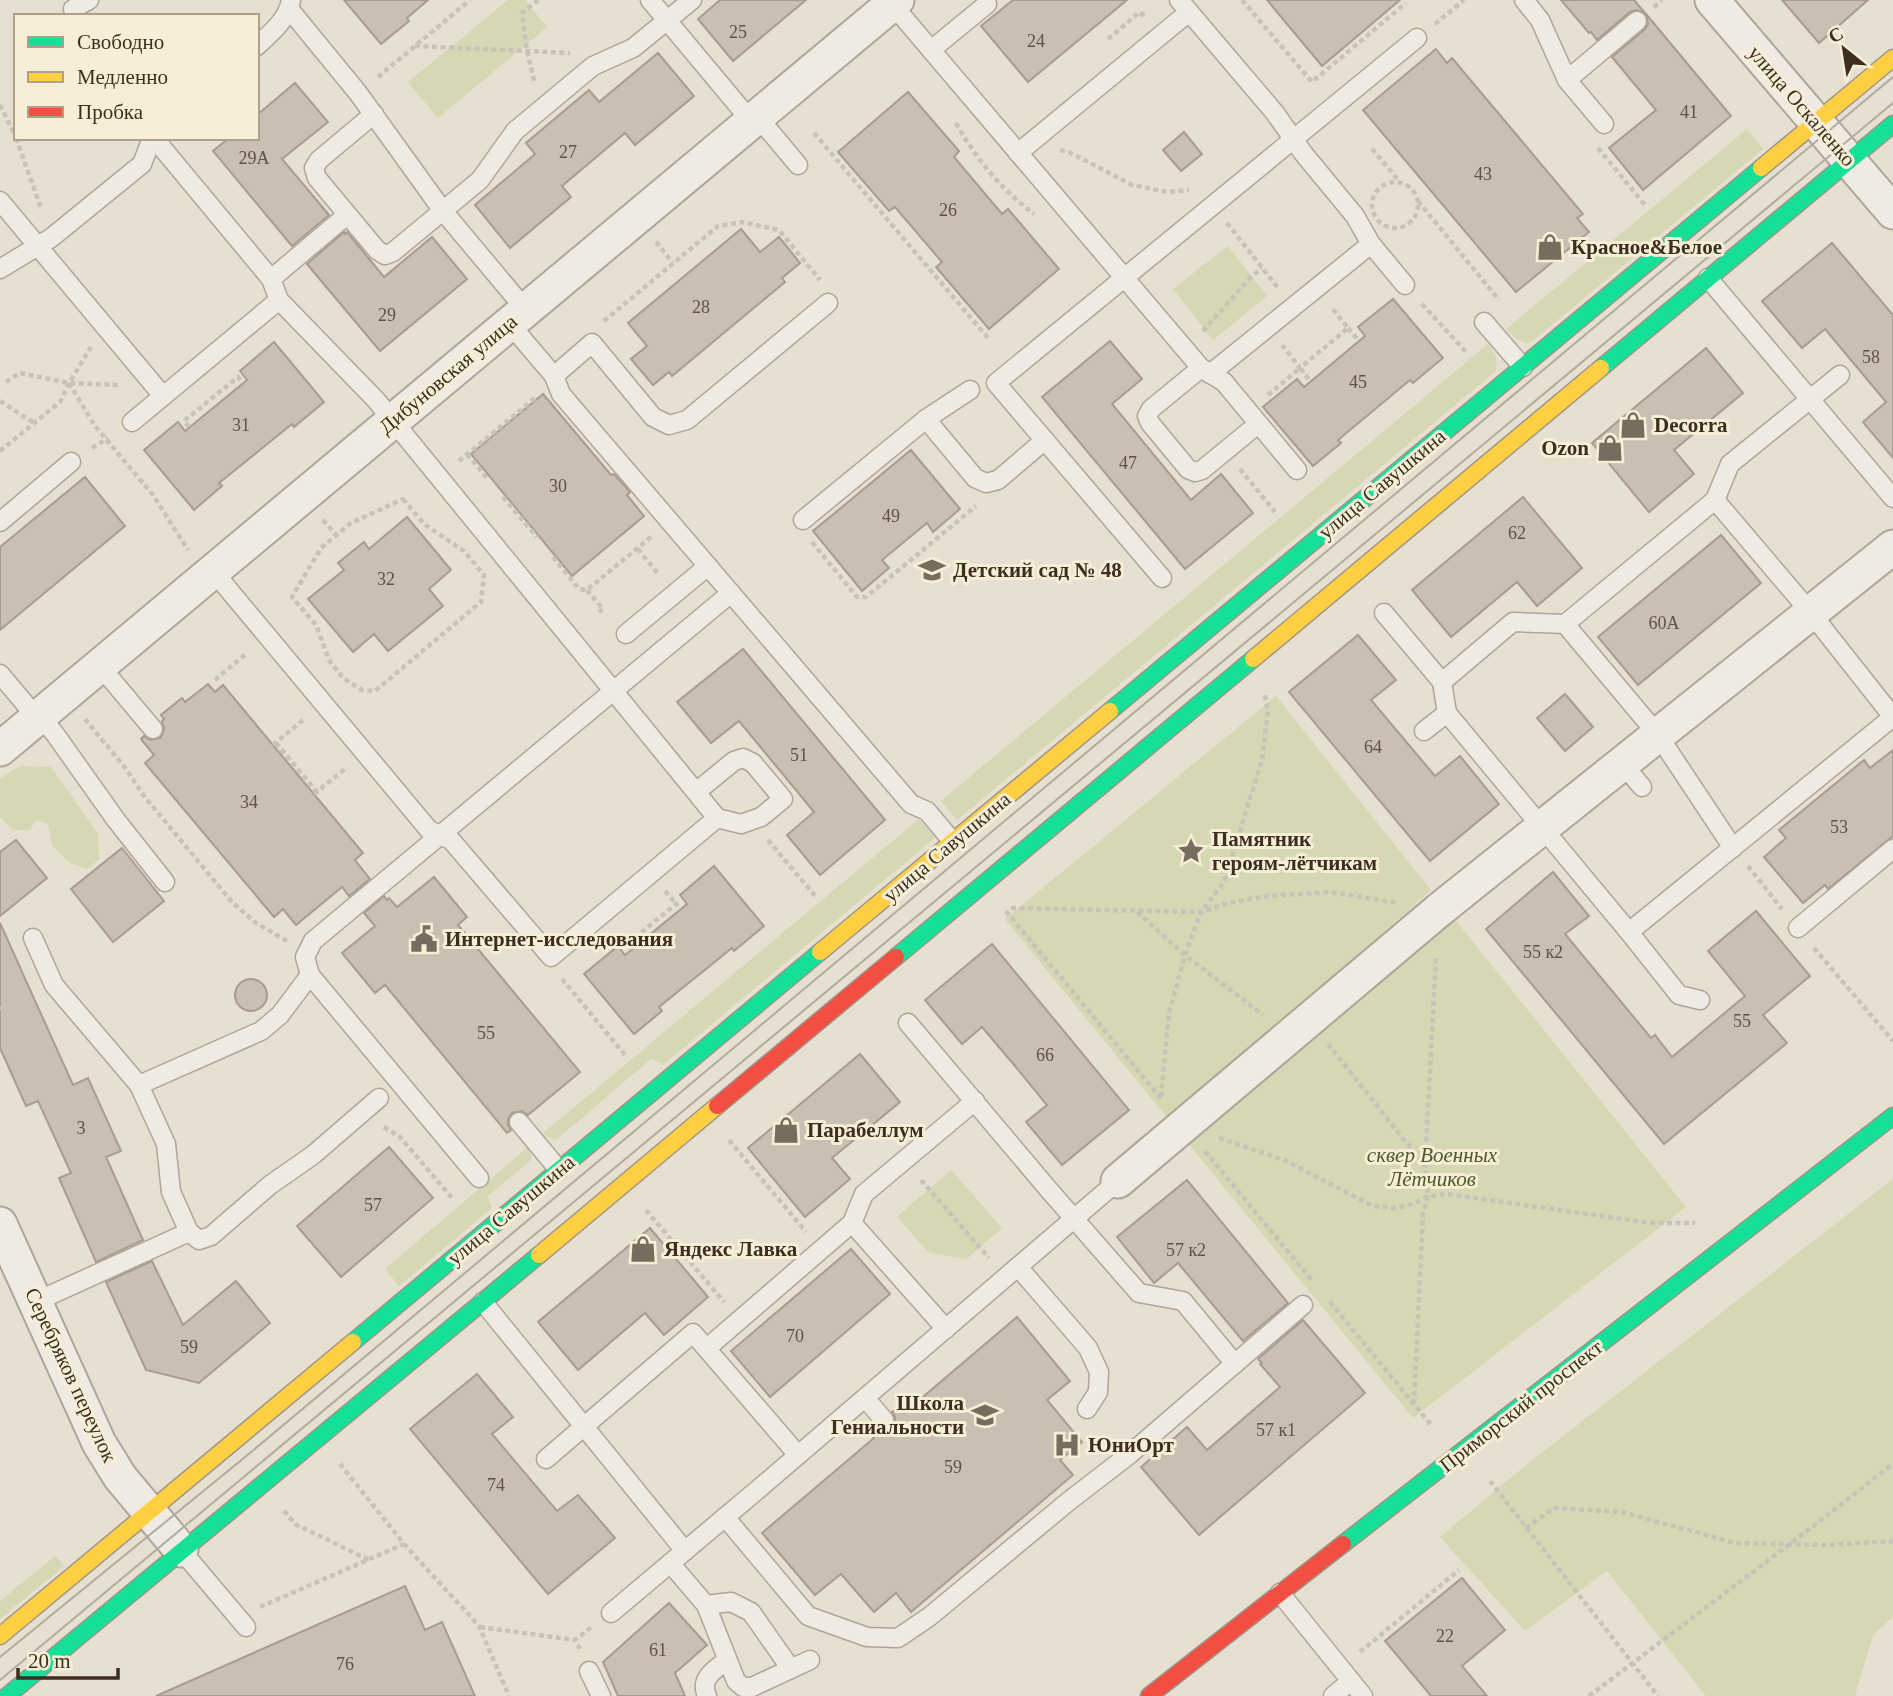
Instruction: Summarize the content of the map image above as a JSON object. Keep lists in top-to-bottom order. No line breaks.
{"streets":{"main road":["улица Савушкина","Приморский проспект"],"street":["улица Оскаленко","Дибуновская улица","Серебряков переулок"]},"crossings":[["улица Оскаленко","улица Савушкина"],["улица Савушкина","Серебряков переулок"]],"parks":["сквер Военных Лётчиков"],"places":{"shop":["Красное&Белое","Decorra","Ozon","Парабеллум","Яндекс Лавка"],"school or university":["Детский сад № 48","Школа Гениальности"],"place":["Памятник героям-лётчикам"],"public building":["Интернет-исследования"],"hospital":["ЮниОрт"]},"house_numbers":["25","24","41","27","29А","43","26","28","29","58","45","31","47","30","49","62","32","60А","64","51","34","53","55 к2","55","55","66","3","57","57 к2","70","59","57 к1","59","74","22","61","76"],"legend":["Свободно","Медленно","Пробка"],"scale_bar":"20 m","north":"top left"}
